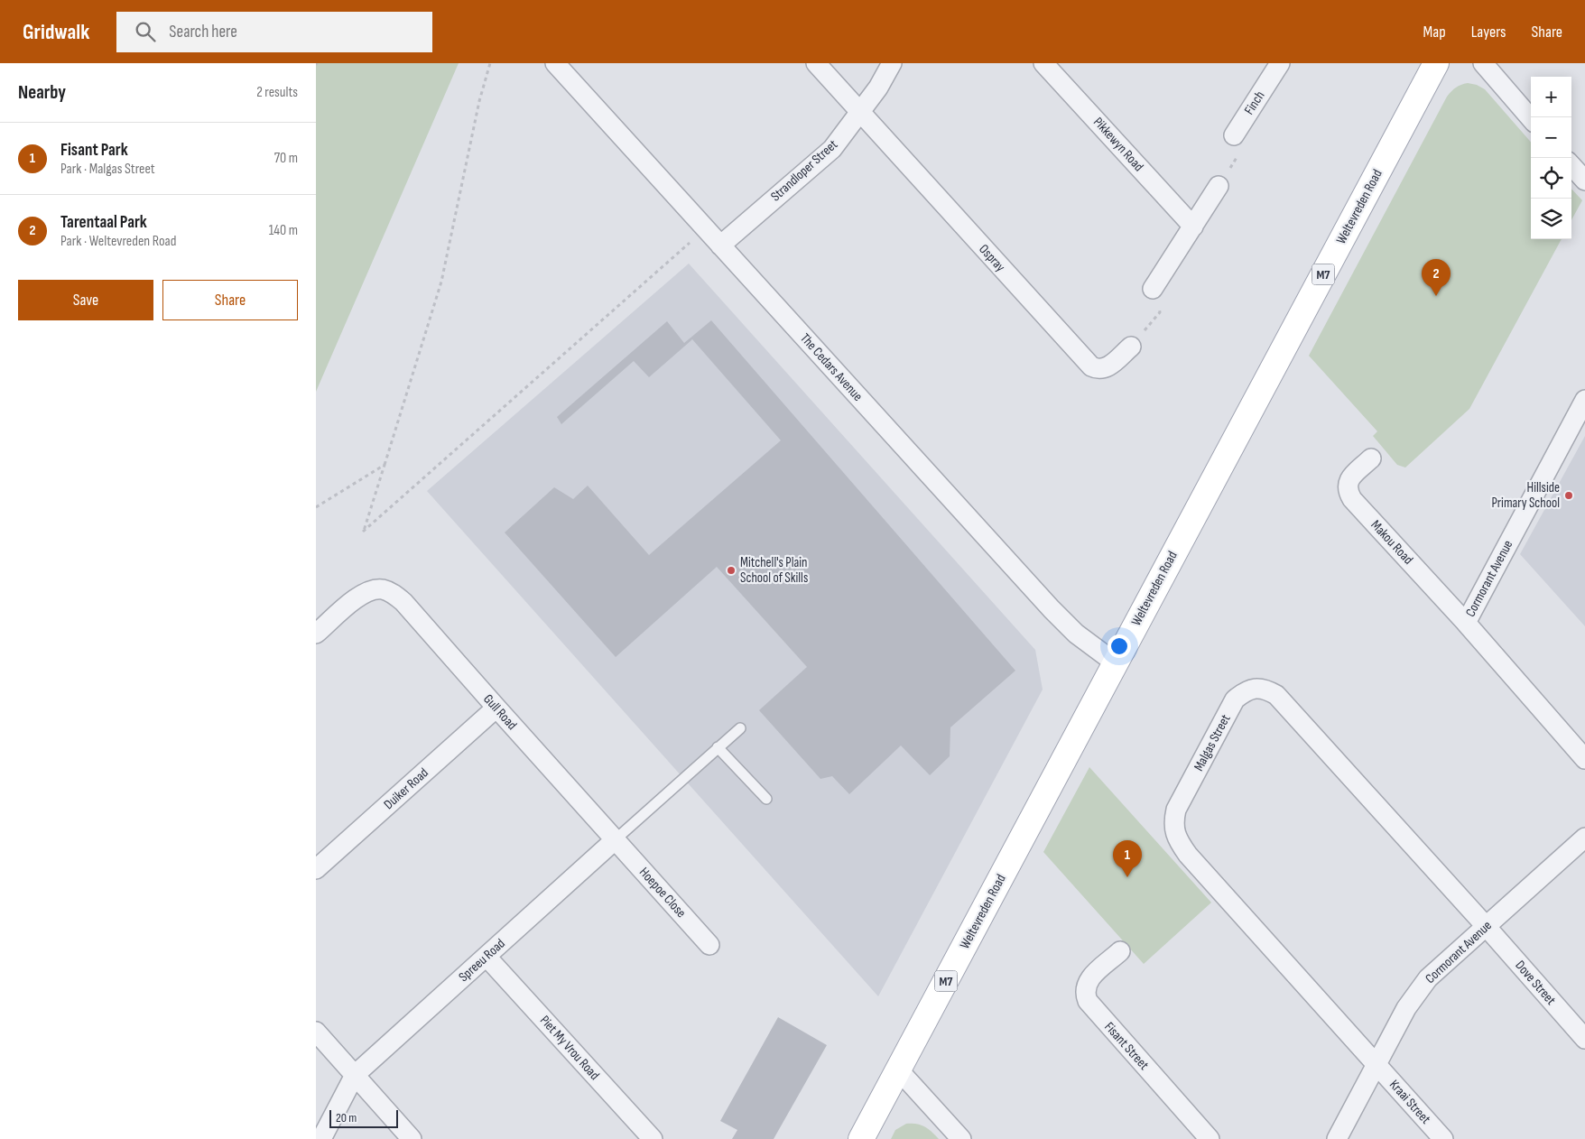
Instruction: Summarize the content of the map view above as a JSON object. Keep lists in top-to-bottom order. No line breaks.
{"streets":{"main road":["Weltevreden Road","M7"],"street":["Finch","Pikkewyn Road","Strandloper Street","Ospray","The Cedars Avenue","Makou Road","Cormorant Avenue","Gull Road","Malgas Street","Duiker Road","Hoepoe Close","Spreeu Road","Dove Street","Fisant Street","Piet My Vrou Road","Kraai Street"]},"crossings":[["Strandloper Street","Ospray"],["Strandloper Street","The Cedars Avenue"],["Weltevreden Road","The Cedars Avenue"],["Makou Road","Cormorant Avenue"],["Cormorant Avenue","Malgas Street"],["Cormorant Avenue","Dove Street"],["Cormorant Avenue","Kraai Street"],["Gull Road","Duiker Road"],["Gull Road","Hoepoe Close"],["Gull Road","Spreeu Road"],["Malgas Street","Dove Street"],["Malgas Street","Kraai Street"],["Hoepoe Close","Spreeu Road"],["Spreeu Road","Piet My Vrou Road"]],"places":["Hillside Primary School","Mitchell's Plain School of Skills"],"scale_bar":"20 m","page":{"header":"Gridwalk","search":"Search here","nav":["Map","Layers","Share"],"heading":["Nearby","2 results"],"map_buttons":["+","−"],"list":[{"mark":"1","name":"Fisant Park","note":"Park · Malgas Street","value":"70 m"},{"mark":"2","name":"Tarentaal Park","note":"Park · Weltevreden Road","value":"140 m"}],"pins":["2","1"],"buttons":["Save","Share"],"scale":"20 m"}}
